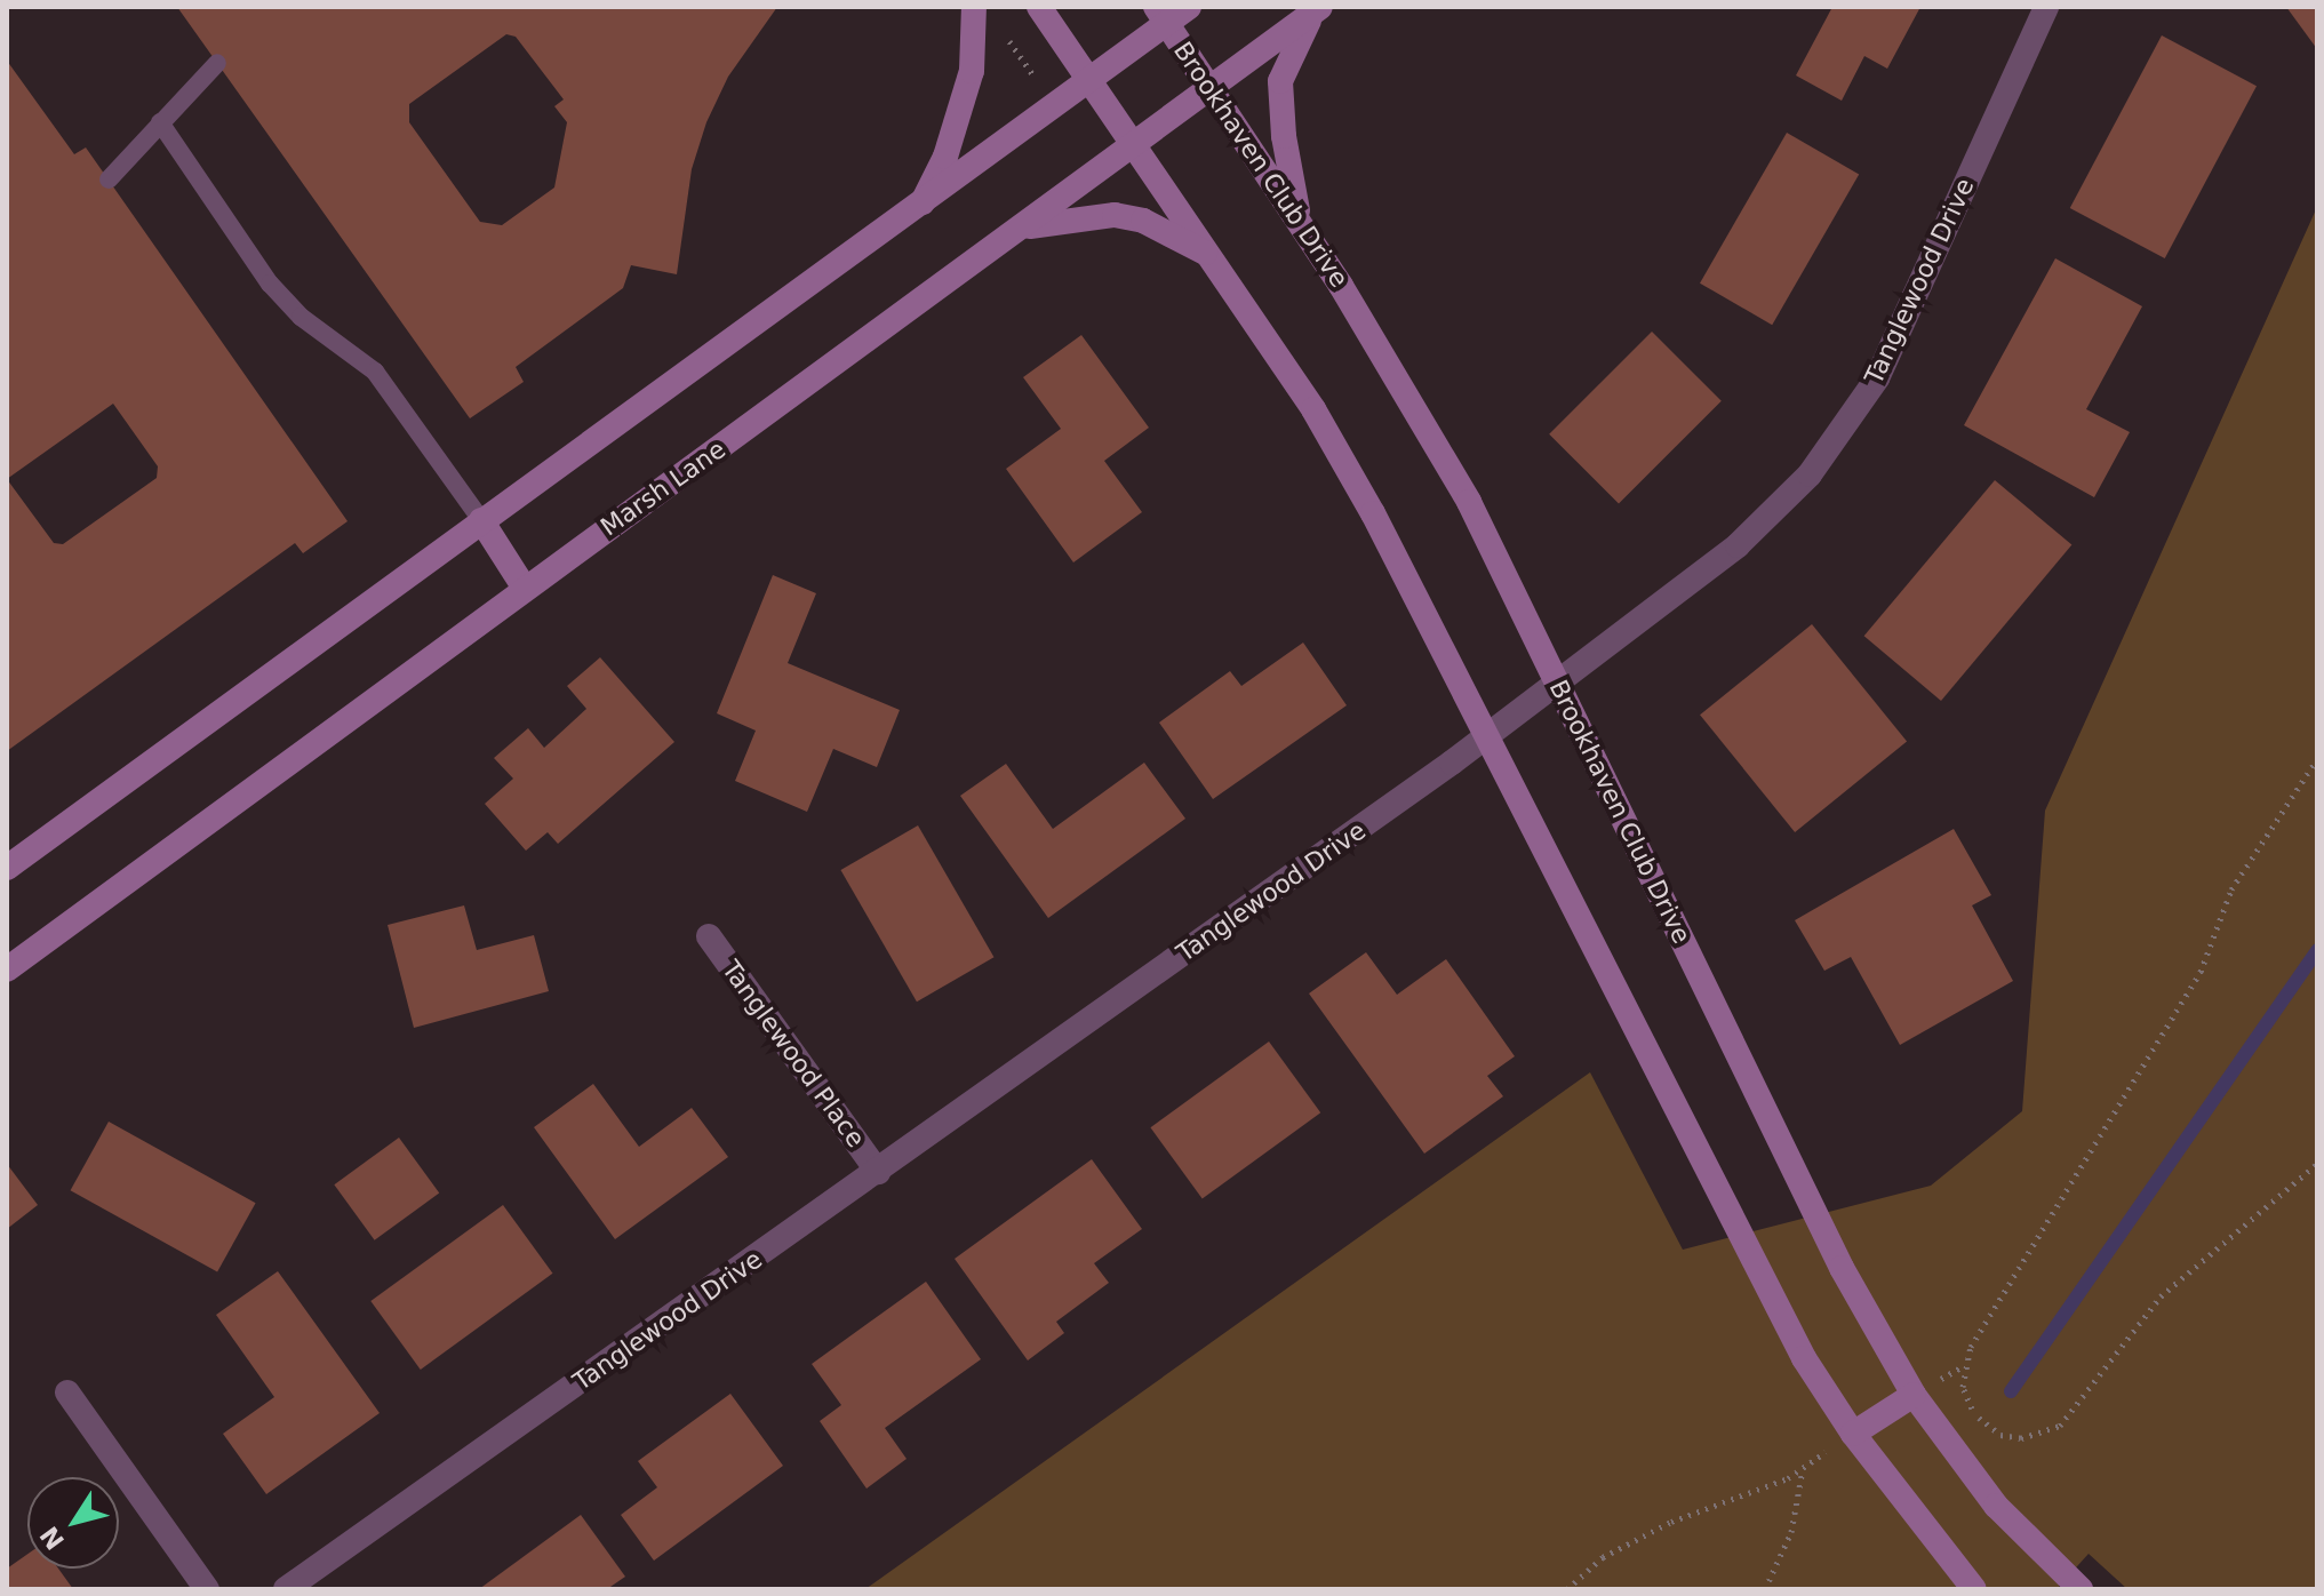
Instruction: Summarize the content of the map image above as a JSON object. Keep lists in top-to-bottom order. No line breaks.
{"streets":{"main road":["Brookhaven Club Drive","Marsh Lane"],"street":["Tanglewood Drive","Tanglewood Place"]},"crossings":[["Brookhaven Club Drive","Tanglewood Drive"],["Brookhaven Club Drive","Marsh Lane"],["Tanglewood Drive","Tanglewood Place"]],"north":"bottom left"}
